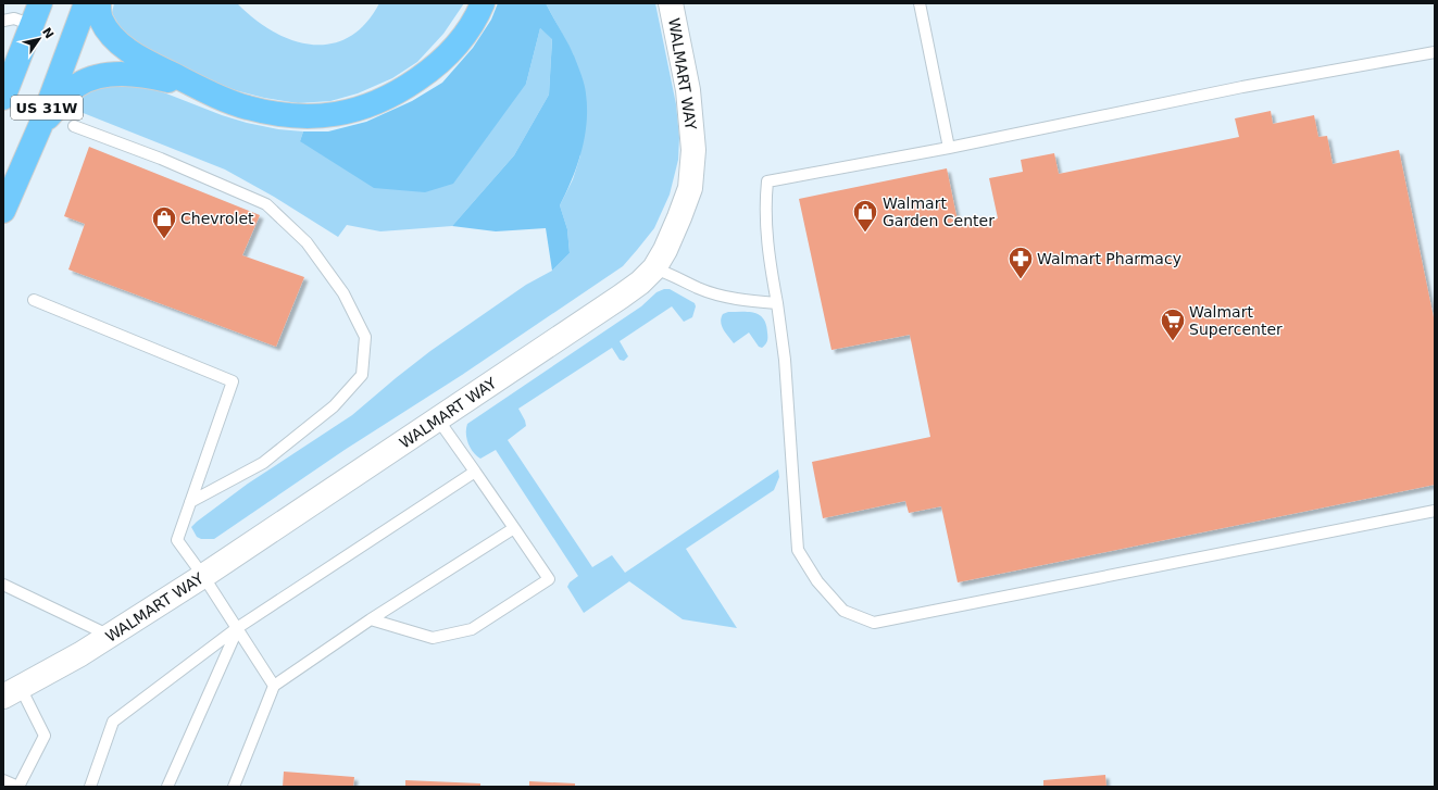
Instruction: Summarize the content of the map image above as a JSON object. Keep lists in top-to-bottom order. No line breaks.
{"streets":{"highway":["US 31W"],"street":["WALMART WAY"]},"places":{"shop":["Walmart Garden Center","Chevrolet"],"pharmacy":["Walmart Pharmacy"],"supermarket":["Walmart Supercenter"]},"north":"top right"}
